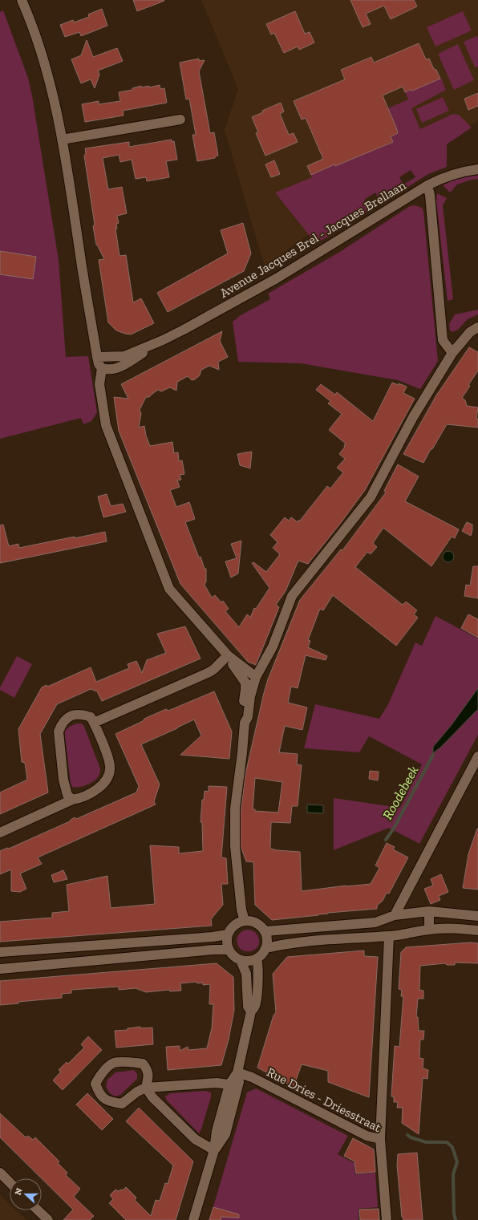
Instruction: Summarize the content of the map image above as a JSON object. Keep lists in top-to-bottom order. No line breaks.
{"streets":{"street":["Avenue Jacques Brel - Jacques Brellaan","Rue Dries - Driesstraat"]},"water":["Roodebeek"],"north":"left"}
